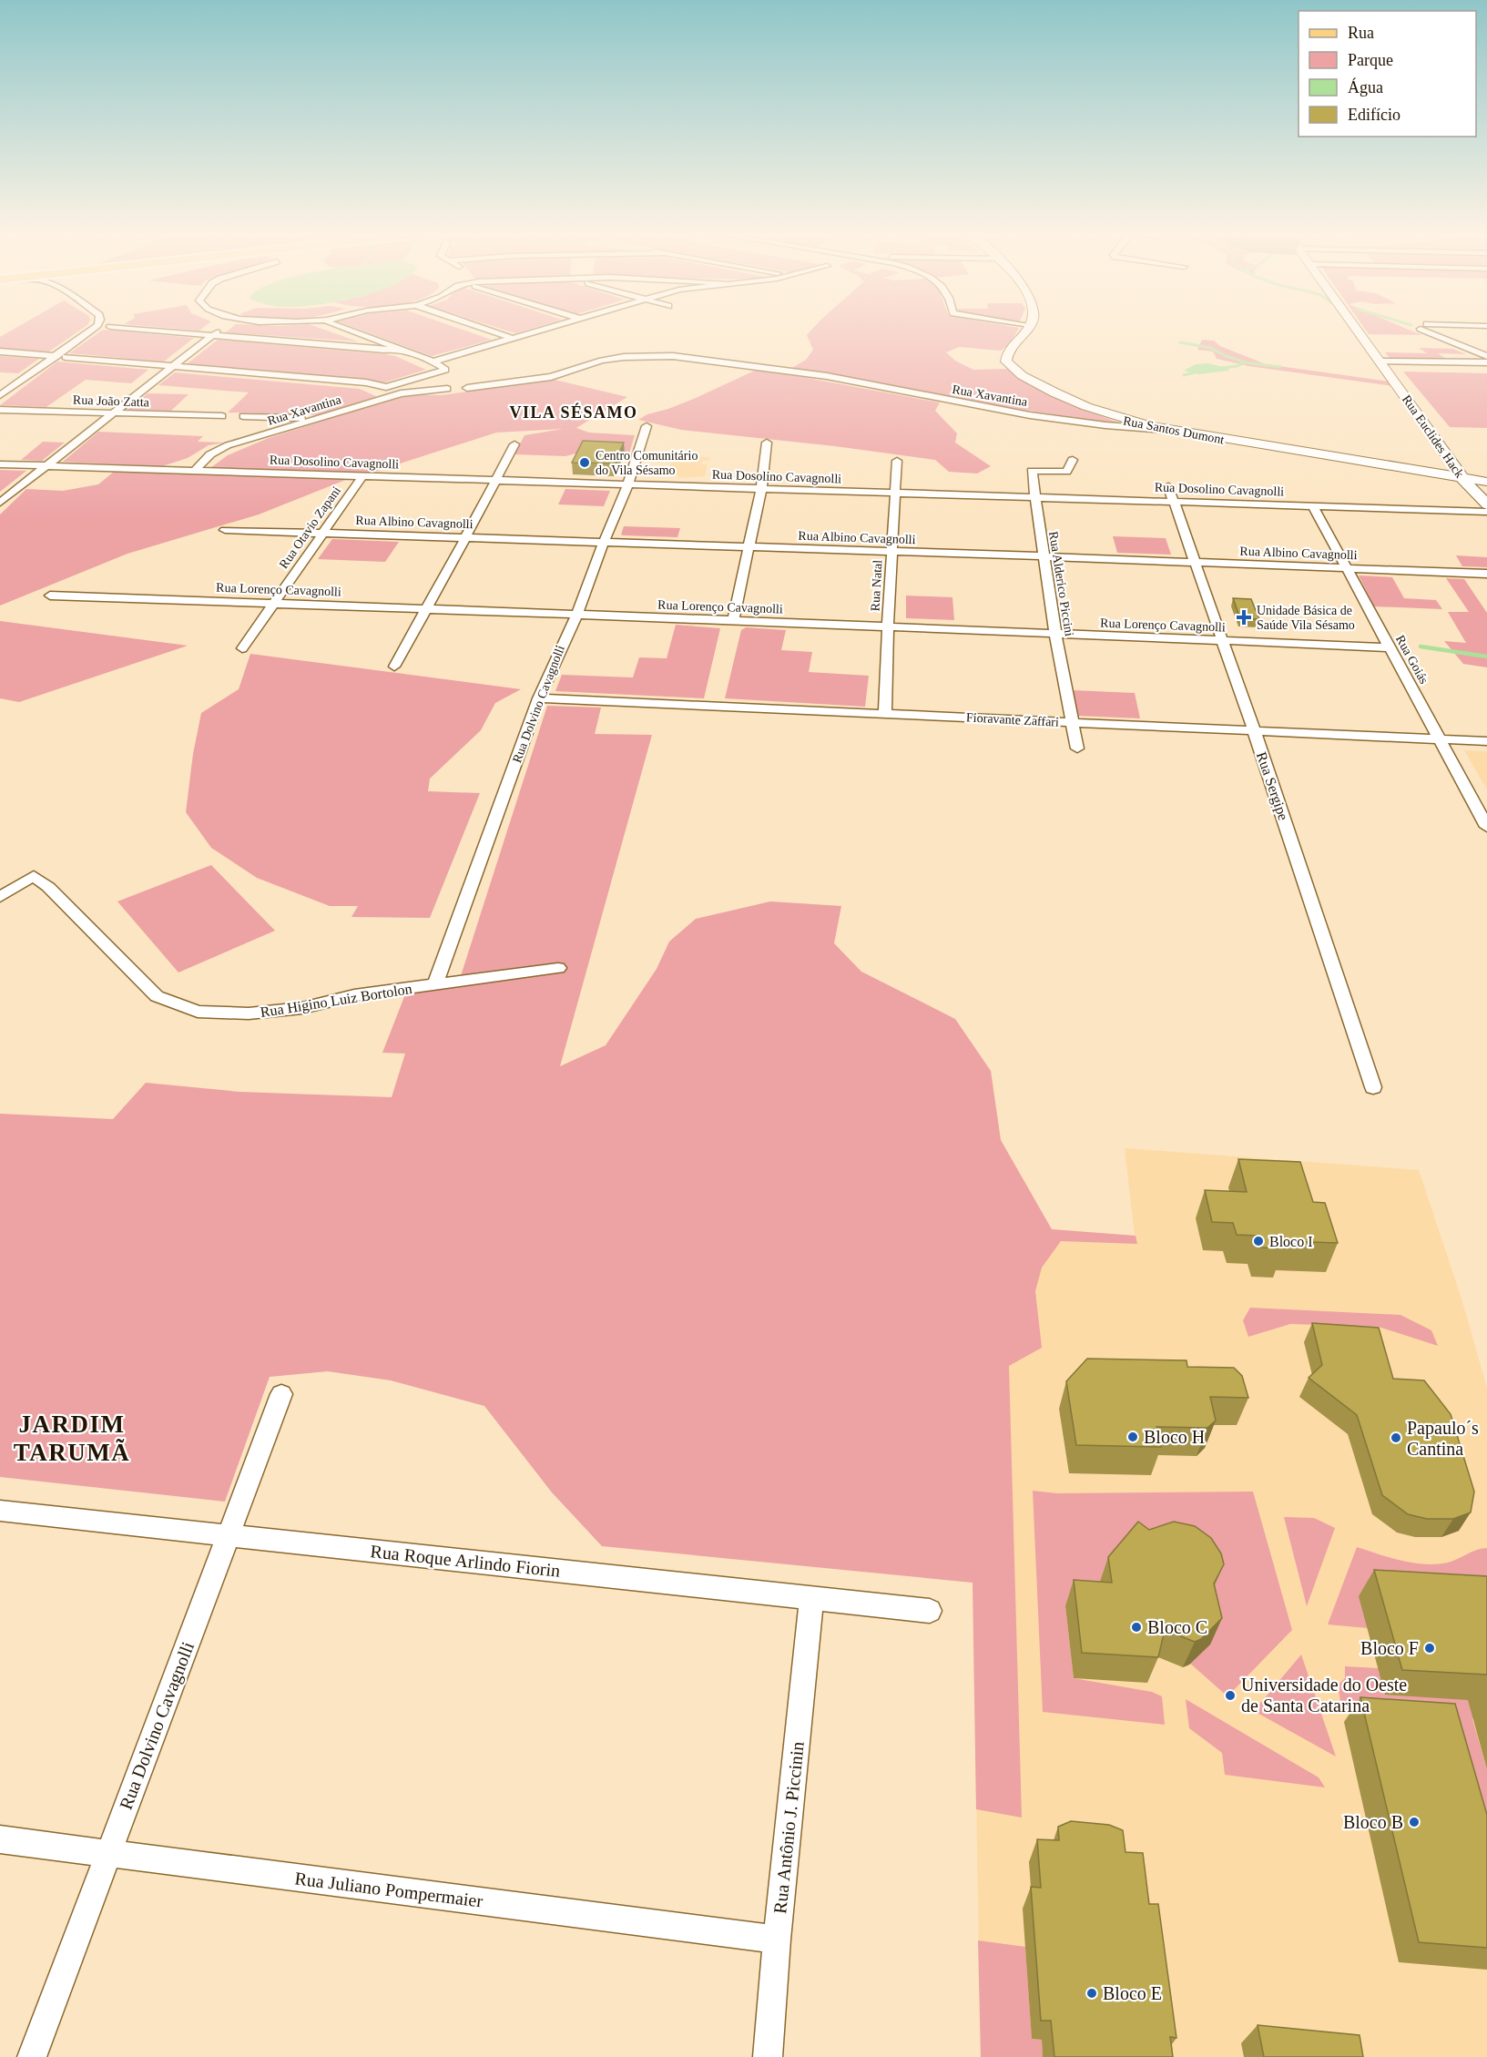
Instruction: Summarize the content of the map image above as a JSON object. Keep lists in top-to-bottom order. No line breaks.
{"streets":{"main road":["Rua Santos Dumont","Rua Euclides Hack"],"street":["Rua Xavantina","Rua João Zatta","Rua Dosolino Cavagnolli","Rua Albino Cavagnolli","Rua Otavio Zapani","Rua Alderico Piccini","Rua Natal","Rua Lorenço Cavagnolli","Rua Goiás","Rua Dolvino Cavagnolli","Fioravante Zaffari","Rua Sergipe","Rua Higino Luiz Bortolon","Rua Roque Arlindo Fiorin","Rua Antônio J. Piccinin","Rua Juliano Pompermaier"]},"crossings":[["Rua Xavantina","Rua Santos Dumont"],["Rua Xavantina","Rua Dosolino Cavagnolli"],["Rua Santos Dumont","Rua Euclides Hack"],["Rua Dosolino Cavagnolli","Rua Otavio Zapani"],["Rua Dosolino Cavagnolli","Rua Alderico Piccini"],["Rua Dosolino Cavagnolli","Rua Natal"],["Rua Dosolino Cavagnolli","Rua Goiás"],["Rua Dosolino Cavagnolli","Rua Dolvino Cavagnolli"],["Rua Dosolino Cavagnolli","Rua Sergipe"],["Rua Albino Cavagnolli","Rua Otavio Zapani"],["Rua Albino Cavagnolli","Rua Alderico Piccini"],["Rua Albino Cavagnolli","Rua Natal"],["Rua Albino Cavagnolli","Rua Goiás"],["Rua Albino Cavagnolli","Rua Dolvino Cavagnolli"],["Rua Albino Cavagnolli","Rua Sergipe"],["Rua Otavio Zapani","Rua Lorenço Cavagnolli"],["Rua Alderico Piccini","Rua Lorenço Cavagnolli"],["Rua Alderico Piccini","Fioravante Zaffari"],["Rua Natal","Rua Lorenço Cavagnolli"],["Rua Natal","Fioravante Zaffari"],["Rua Lorenço Cavagnolli","Rua Goiás"],["Rua Lorenço Cavagnolli","Rua Dolvino Cavagnolli"],["Rua Lorenço Cavagnolli","Rua Sergipe"],["Rua Goiás","Fioravante Zaffari"],["Rua Dolvino Cavagnolli","Fioravante Zaffari"],["Rua Dolvino Cavagnolli","Rua Higino Luiz Bortolon"],["Rua Dolvino Cavagnolli","Rua Roque Arlindo Fiorin"],["Rua Dolvino Cavagnolli","Rua Juliano Pompermaier"],["Fioravante Zaffari","Rua Sergipe"],["Rua Roque Arlindo Fiorin","Rua Antônio J. Piccinin"],["Rua Antônio J. Piccinin","Rua Juliano Pompermaier"]],"districts":["VILA SÉSAMO","JARDIM TARUMÃ"],"places":{"other":["Centro Comunitário do Vila Sésamo","Bloco I","Bloco H","Papaulo´s Cantina","Bloco C","Bloco F","Universidade do Oeste de Santa Catarina","Bloco B","Bloco E"],"health":["Unidade Básica de Saúde Vila Sésamo"]},"legend":["Rua","Parque","Água","Edifício"]}
